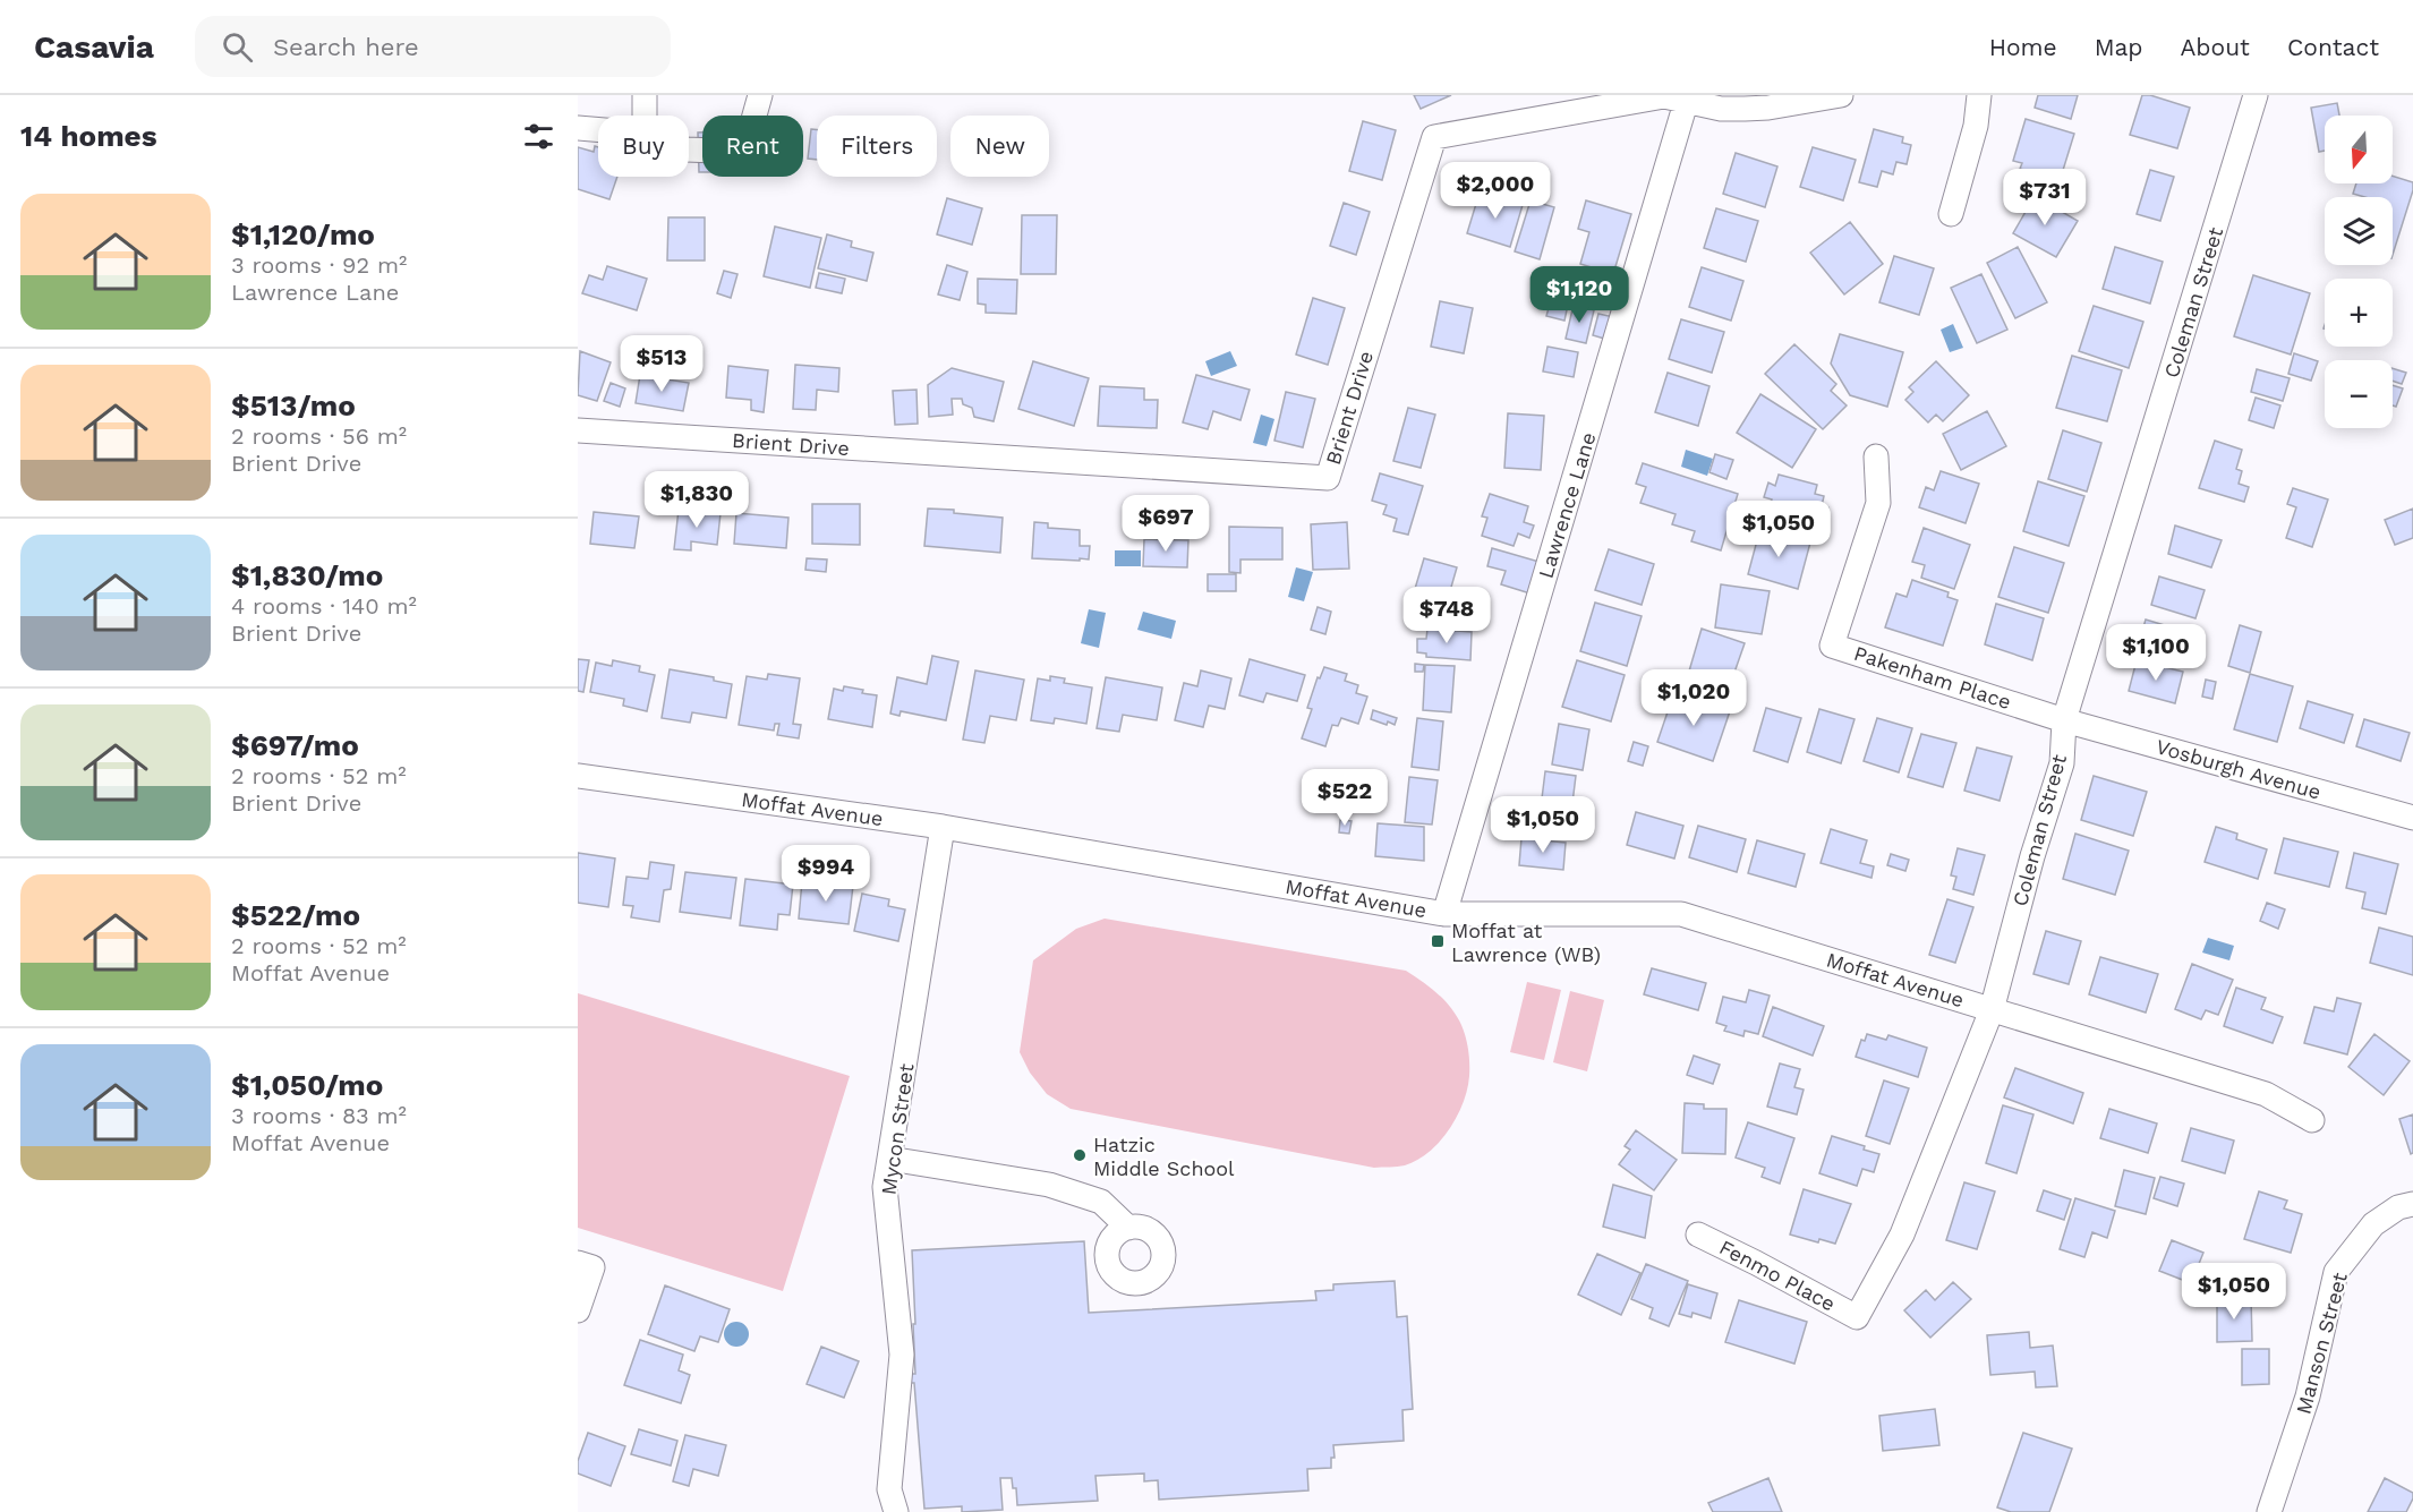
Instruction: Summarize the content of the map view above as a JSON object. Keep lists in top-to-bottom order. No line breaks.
{"streets":{"street":["Coleman Street","Brient Drive","Lawrence Lane","Pakenham Place","Vosburgh Avenue","Moffat Avenue","Mycon Street","Fenmo Place","Manson Street"]},"crossings":[["Coleman Street","Pakenham Place"],["Coleman Street","Vosburgh Avenue"],["Coleman Street","Moffat Avenue"],["Coleman Street","Fenmo Place"],["Brient Drive","Lawrence Lane"],["Lawrence Lane","Moffat Avenue"],["Pakenham Place","Vosburgh Avenue"],["Moffat Avenue","Mycon Street"]],"places":{"transit":["Moffat at Lawrence (WB)"],"other":["Hatzic Middle School"]},"north":"bottom","page":{"header":"Casavia","search":"Search here","nav":["Home","Map","About","Contact"],"heading":"14 homes","map_buttons":["+","−"],"chip":["Buy","Rent","Filters","New"],"price":["$2,000","$731","$1,120","$513","$1,830","$697","$1,050","$748","$1,100","$1,020","$522","$1,050","$994","$1,050"],"list":[{"name":"$1,120/mo","note":"3 rooms · 92 m² · Lawrence Lane"},{"name":"$513/mo","note":"2 rooms · 56 m² · Brient Drive"},{"name":"$1,830/mo","note":"4 rooms · 140 m² · Brient Drive"},{"name":"$697/mo","note":"2 rooms · 52 m² · Brient Drive"},{"name":"$522/mo","note":"2 rooms · 52 m² · Moffat Avenue"},{"name":"$1,050/mo","note":"3 rooms · 83 m² · Moffat Avenue"}]}}
